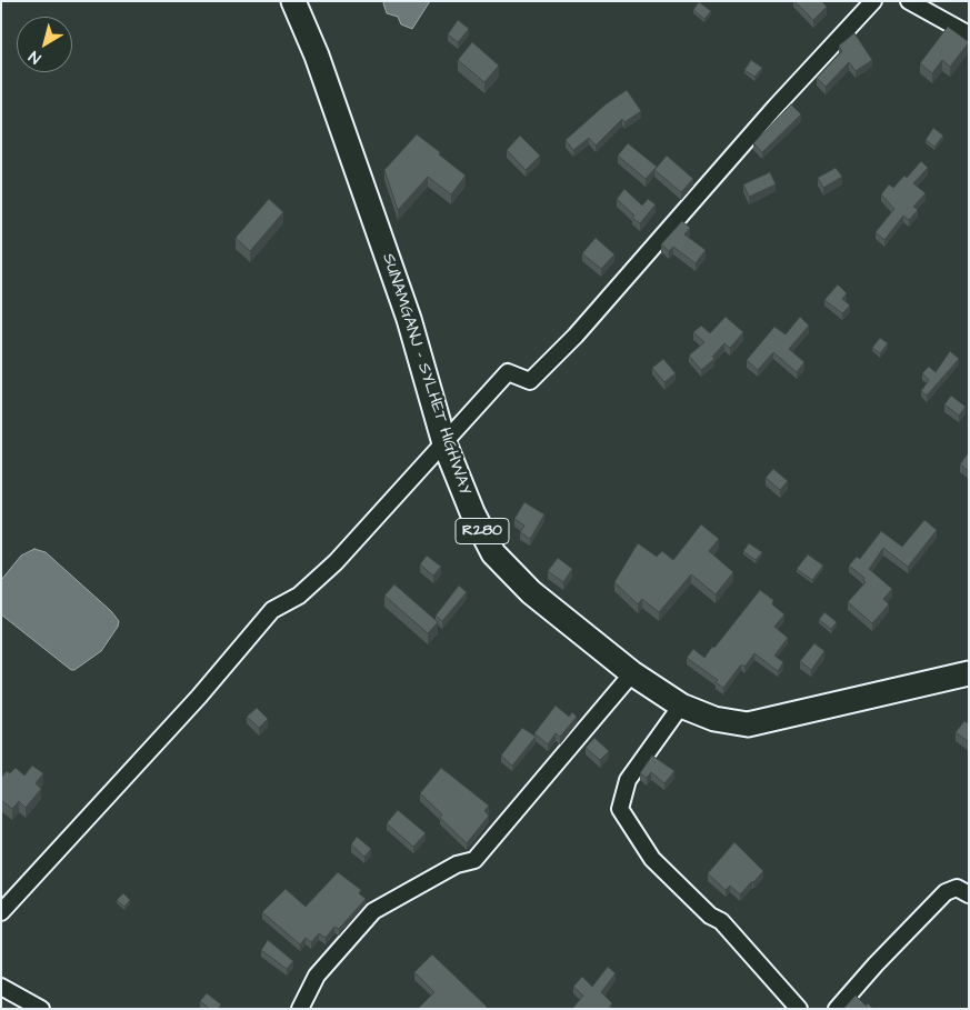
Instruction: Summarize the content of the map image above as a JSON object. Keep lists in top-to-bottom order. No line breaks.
{"streets":{"main road":["SUNAMGANJ - SYLHET HIGHWAY","R280"]},"north":"bottom left"}
